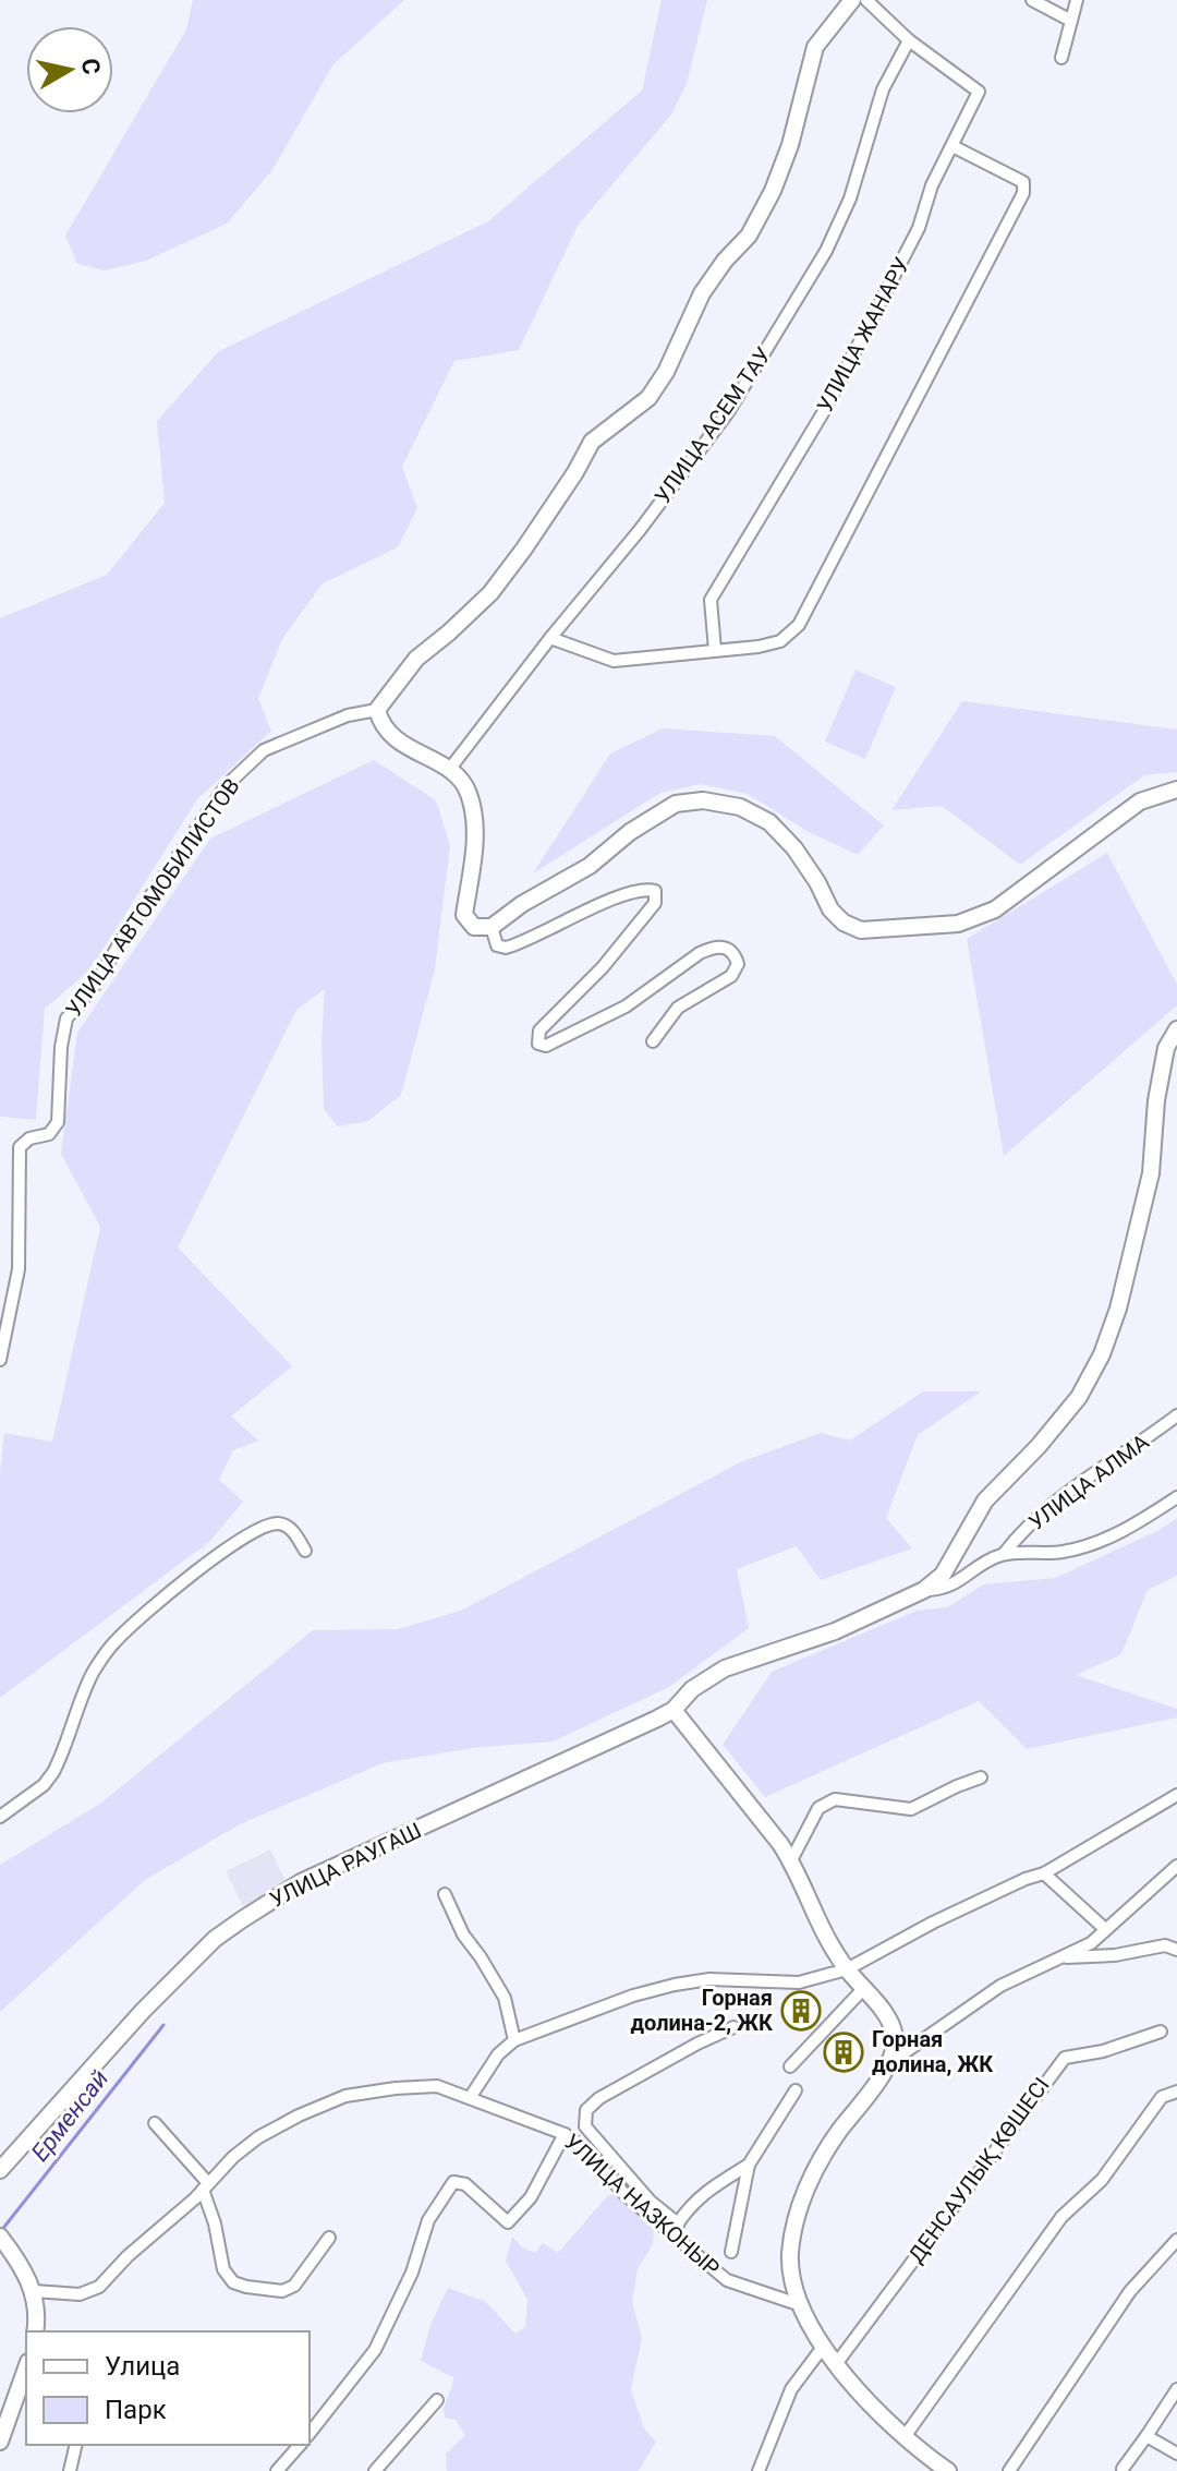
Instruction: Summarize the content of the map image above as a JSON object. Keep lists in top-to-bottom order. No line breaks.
{"streets":{"street":["УЛИЦА ЖАНАРУ","УЛИЦА АСЕМ ТАУ","УЛИЦА АВТОМОБИЛИСТОВ","УЛИЦА АЛМА","УЛИЦА РАУГАШ","ДЕНСАУЛЫҚ КӨШЕСІ","УЛИЦА НАЗКОНЫР"]},"crossings":[["УЛИЦА ЖАНАРУ","УЛИЦА АСЕМ ТАУ"]],"water":["Ерменсай"],"places":{"building":["Горная долина-2, ЖК","Горная долина, ЖК"]},"legend":["Улица","Парк"],"north":"right"}
